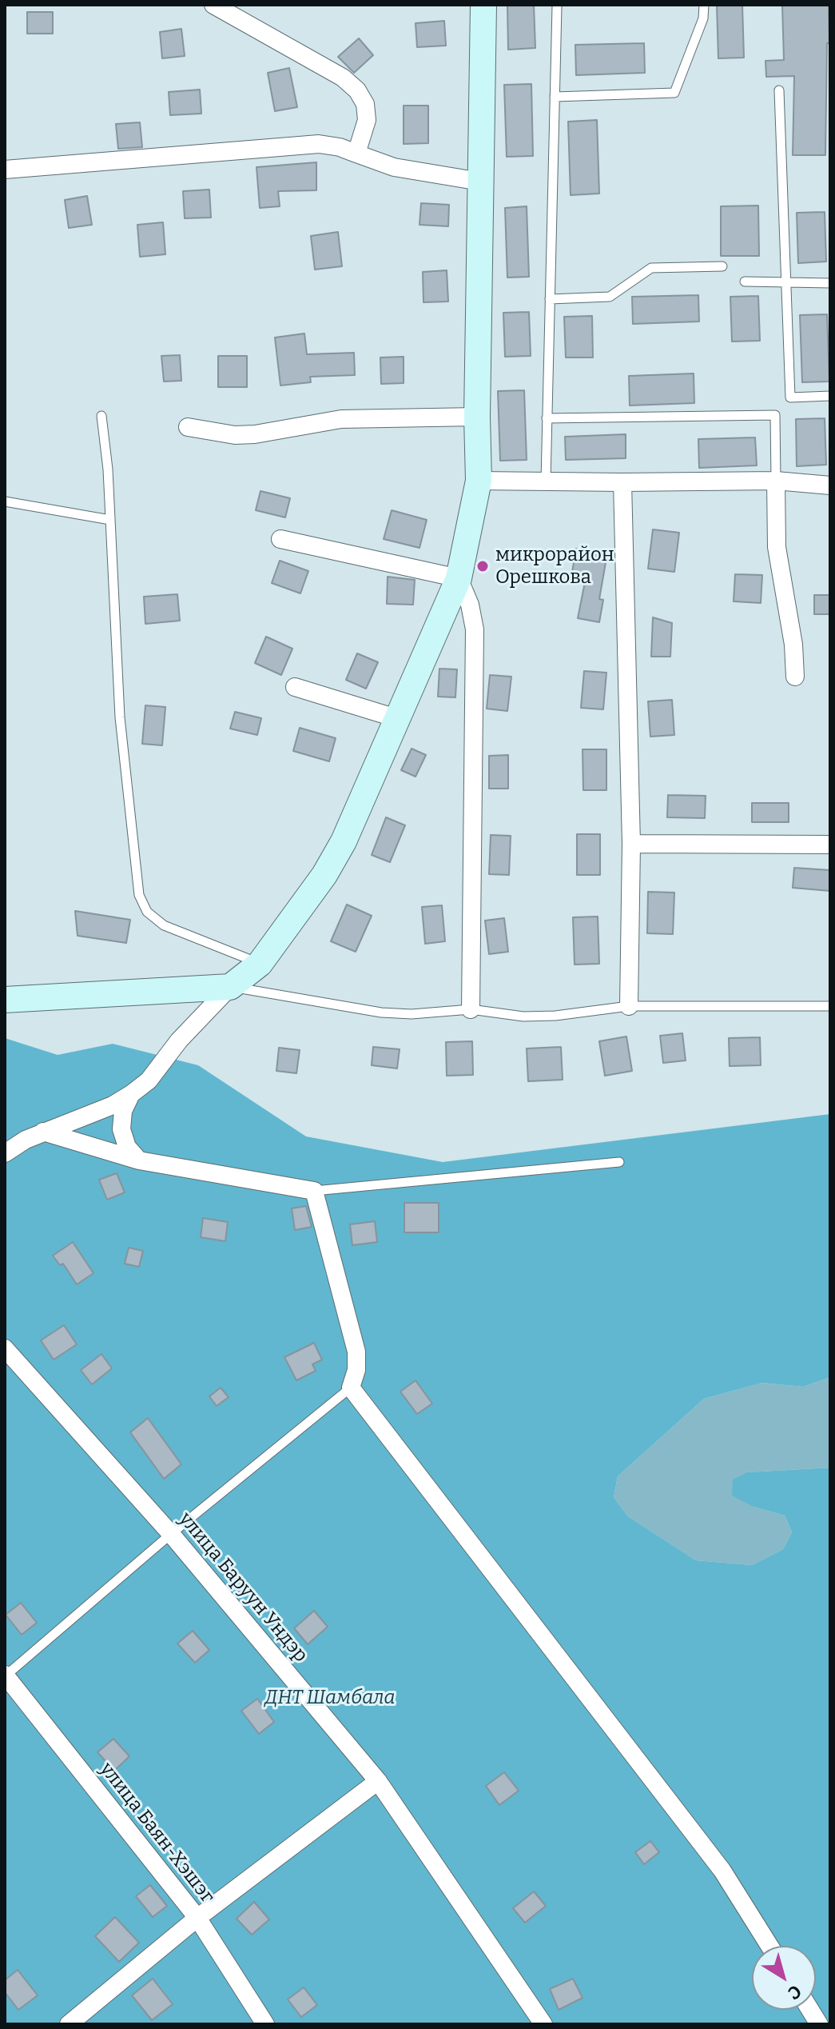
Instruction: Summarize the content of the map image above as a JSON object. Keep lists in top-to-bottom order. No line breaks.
{"streets":{"street":["улица Баруун Ундэр","улица Баян-Хэшэг"]},"parks":["ДНТ Шамбала"],"places":["микрорайон Орешкова"],"north":"bottom right"}
